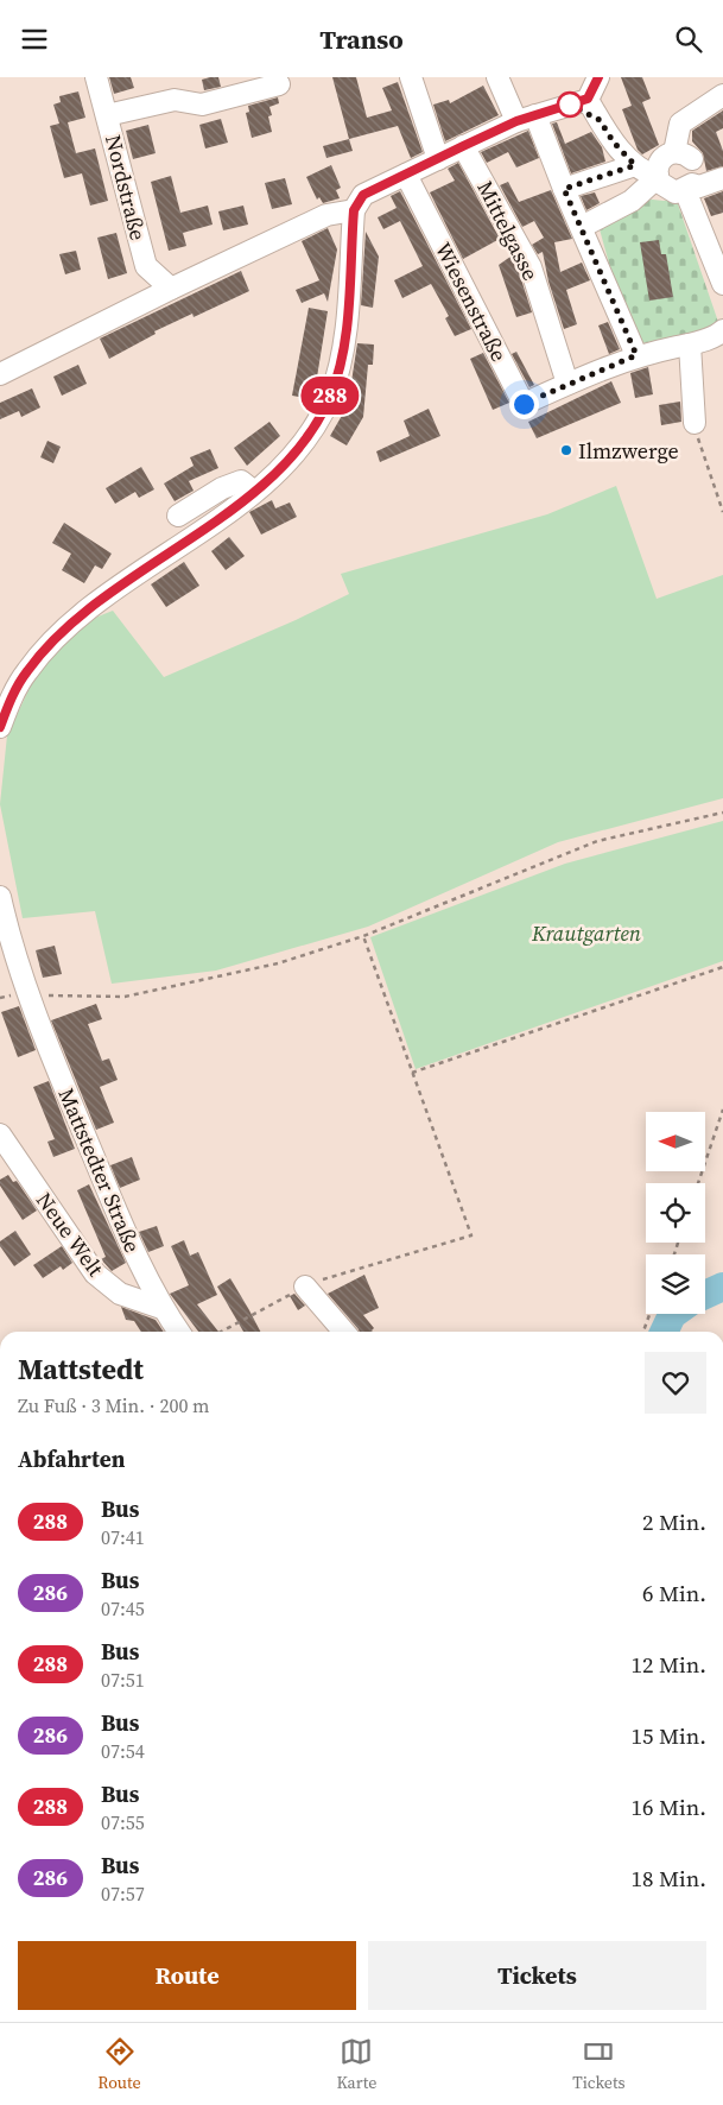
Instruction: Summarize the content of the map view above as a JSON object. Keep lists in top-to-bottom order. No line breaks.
{"streets":{"street":["Nordstraße","Mittelgasse","Wiesenstraße","Mattstedter Straße","Neue Welt"]},"crossings":[["Mittelgasse","Wiesenstraße"],["Mattstedter Straße","Neue Welt"]],"parks":["Krautgarten"],"places":["Ilmzwerge"],"lines":["bus line 288"],"north":"left","page":{"header":"Transo","on_map":"288","heading":[["Mattstedt","Zu Fuß · 3 Min. · 200 m"],"Abfahrten"],"list":[{"mark":"288","name":"Bus","note":"07:41","value":"2 Min."},{"mark":"286","name":"Bus","note":"07:45","value":"6 Min."},{"mark":"288","name":"Bus","note":"07:51","value":"12 Min."},{"mark":"286","name":"Bus","note":"07:54","value":"15 Min."},{"mark":"288","name":"Bus","note":"07:55","value":"16 Min."},{"mark":"286","name":"Bus","note":"07:57","value":"18 Min."}],"buttons":["Route","Tickets"],"tabs":["Route","Karte","Tickets"]}}
